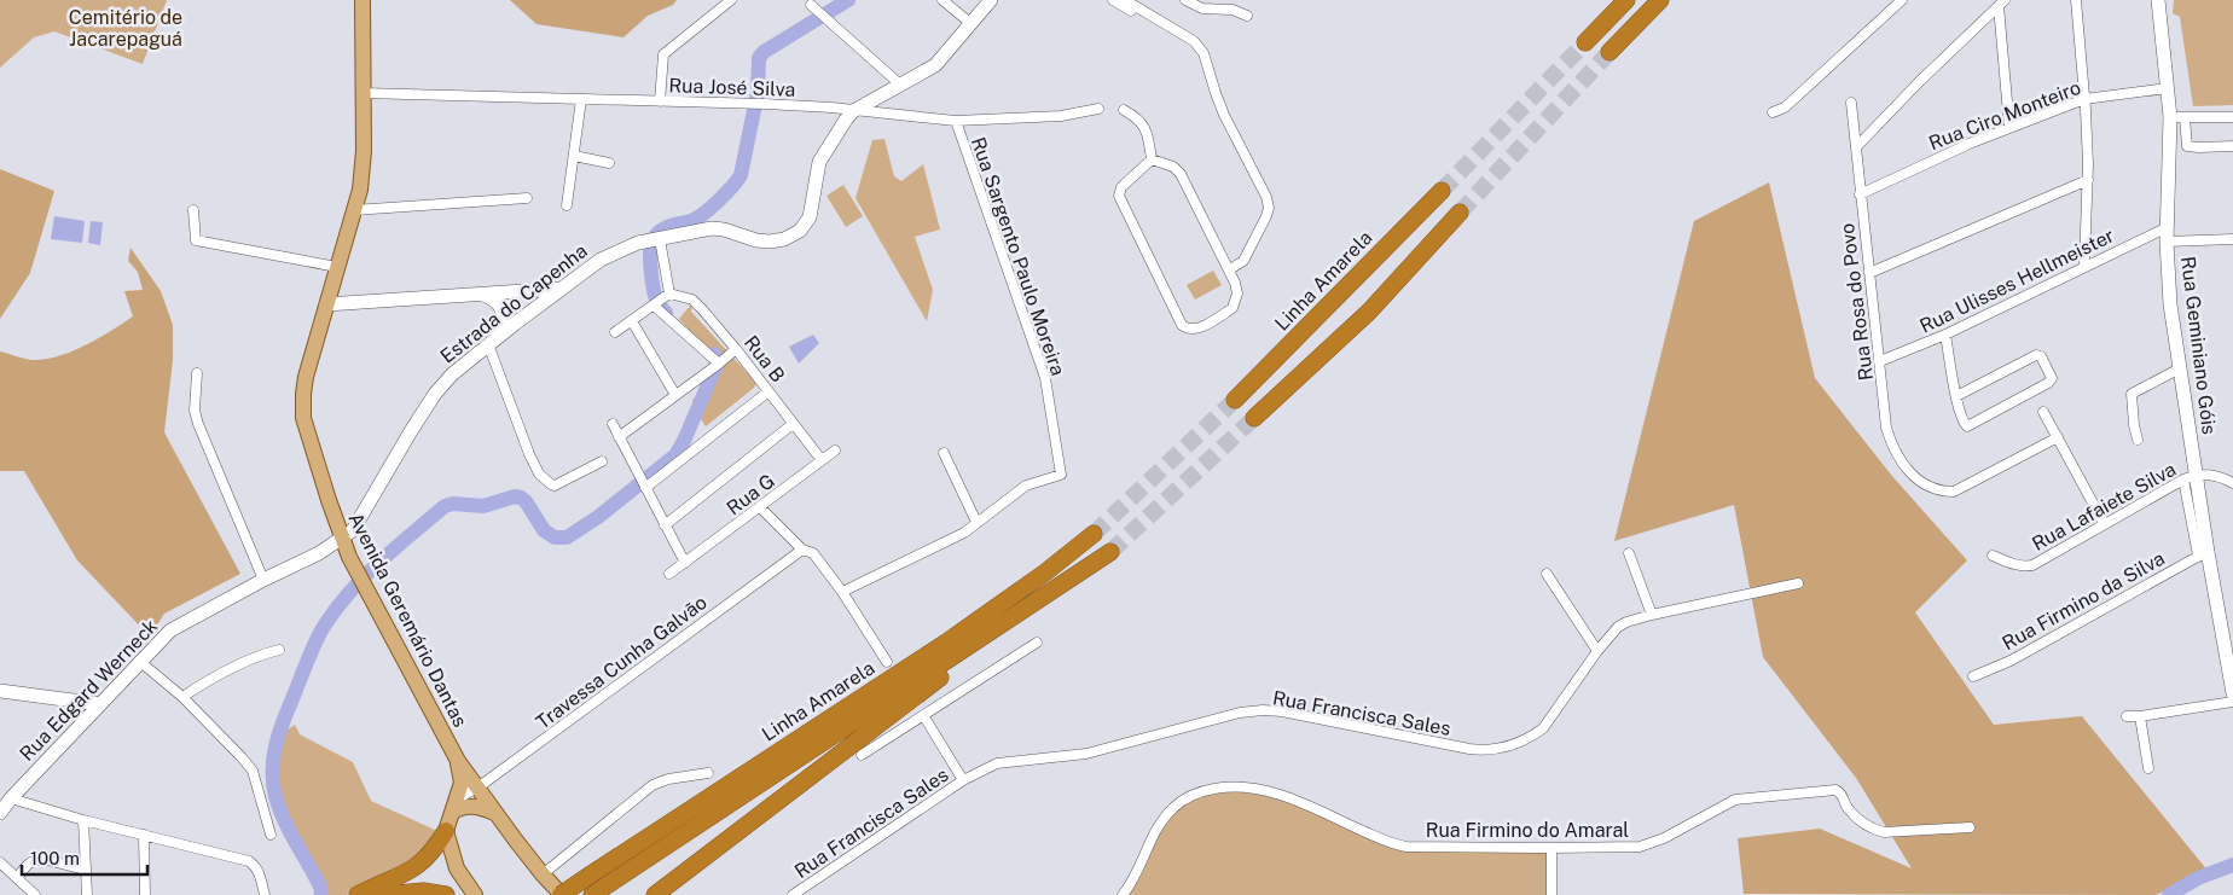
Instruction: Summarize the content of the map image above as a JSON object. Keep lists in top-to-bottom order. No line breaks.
{"streets":{"highway":["Linha Amarela"],"main road":["Avenida Geremário Dantas"],"street":["Rua José Silva","Rua Ciro Monteiro","Rua Sargento Paulo Moreira","Rua Ulisses Hellmeister","Rua Rosa do Povo","Estrada do Capenha","Rua Geminiano Góis","Rua B","Rua G","Rua Lafaiete Silva","Rua Firmino da Silva","Travessa Cunha Galvão","Rua Edgard Werneck","Rua Francisca Sales","Rua Firmino do Amaral"]},"crossings":[["Rua José Silva","Rua Sargento Paulo Moreira"],["Rua José Silva","Estrada do Capenha"],["Rua José Silva","Avenida Geremário Dantas"],["Rua Ciro Monteiro","Rua Rosa do Povo"],["Rua Ciro Monteiro","Rua Geminiano Góis"],["Linha Amarela","Avenida Geremário Dantas"],["Rua Ulisses Hellmeister","Rua Rosa do Povo"],["Rua Ulisses Hellmeister","Rua Geminiano Góis"],["Estrada do Capenha","Avenida Geremário Dantas"],["Estrada do Capenha","Rua Edgard Werneck"],["Rua Geminiano Góis","Rua Lafaiete Silva"],["Rua Geminiano Góis","Rua Firmino da Silva"],["Rua B","Rua G"],["Avenida Geremário Dantas","Travessa Cunha Galvão"],["Avenida Geremário Dantas","Rua Edgard Werneck"]],"parks":["Cemitério de Jacarepaguá"],"scale_bar":"100 m"}
